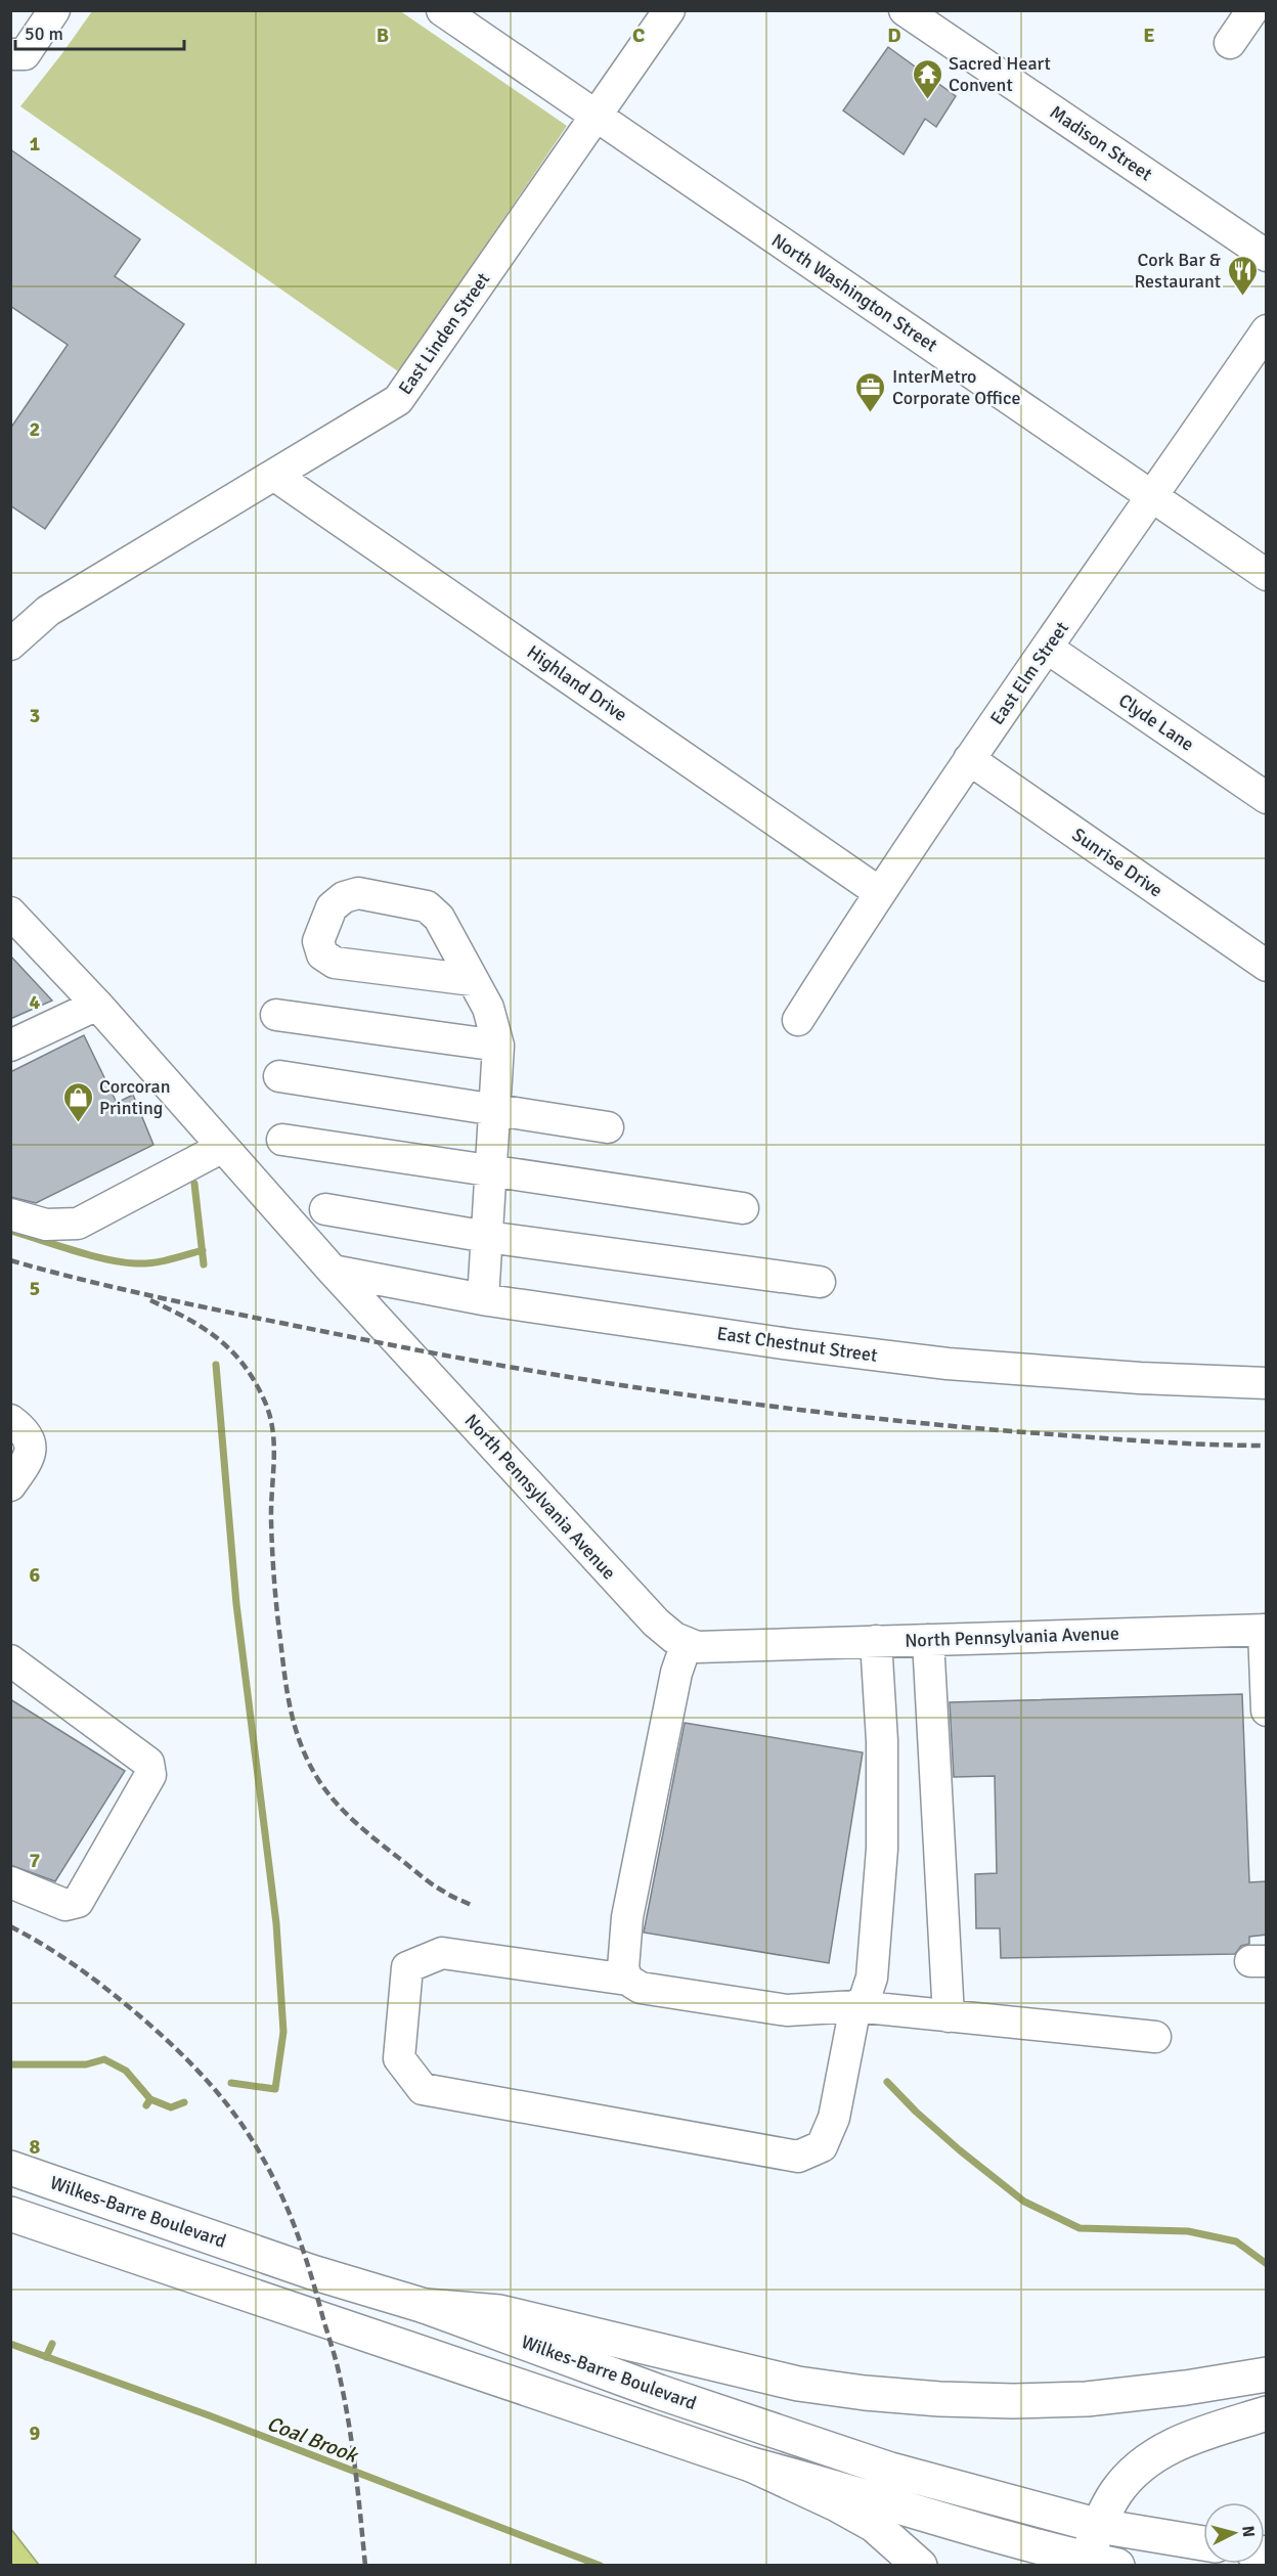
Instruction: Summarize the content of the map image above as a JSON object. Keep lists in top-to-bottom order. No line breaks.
{"streets":{"main road":["Wilkes-Barre Boulevard"],"street":["Madison Street","North Washington Street","East Linden Street","East Elm Street","Highland Drive","Clyde Lane","Sunrise Drive","East Chestnut Street","North Pennsylvania Avenue"]},"crossings":[["North Washington Street","East Linden Street"],["North Washington Street","East Elm Street"],["East Linden Street","Highland Drive"],["East Elm Street","Highland Drive"],["East Elm Street","Clyde Lane"],["East Elm Street","Sunrise Drive"],["East Chestnut Street","North Pennsylvania Avenue"]],"water":["Coal Brook"],"places":{"temple":["Sacred Heart Convent"],"restaurant":["Cork Bar & Restaurant"],"office":["InterMetro Corporate Office"],"shop":["Corcoran Printing"]},"scale_bar":"50 m","north":"right","grid":{"columns":["B","C","D","E"],"rows":["1","2","3","4","5","6","7","8","9"]}}
